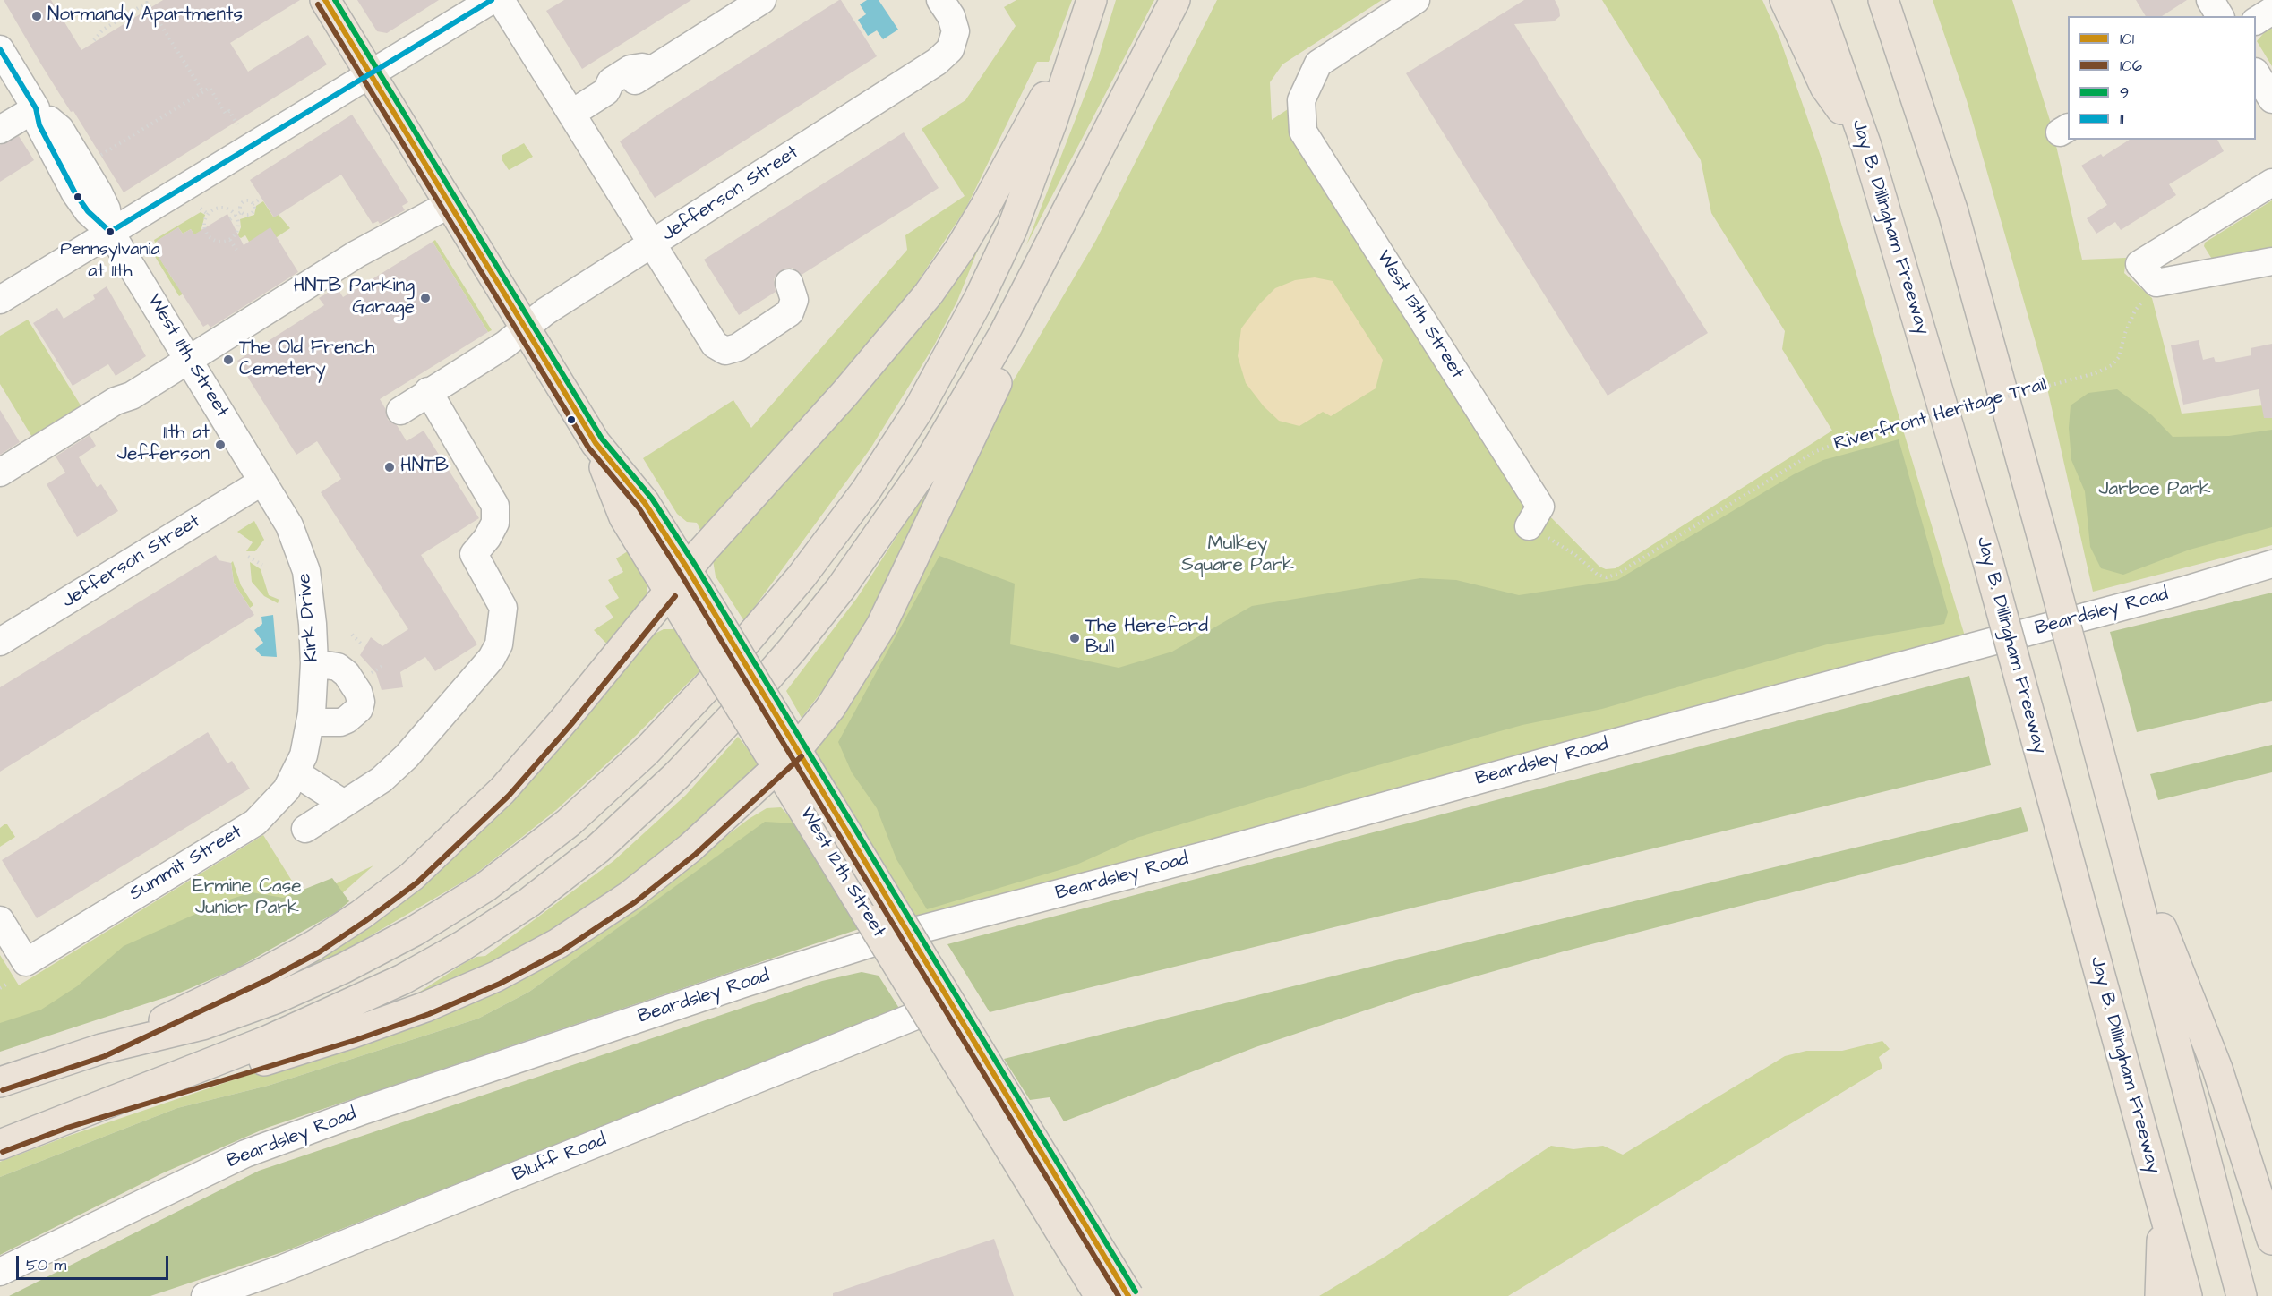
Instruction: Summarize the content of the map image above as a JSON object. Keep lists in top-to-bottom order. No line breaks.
{"streets":{"main road":["Jay B. Dillingham Freeway","West 12th Street"],"street":["Jefferson Street","West 13th Street","West 11th Street","Beardsley Road","Kirk Drive","Summit Street","Bluff Road"],"path":["Riverfront Heritage Trail"]},"crossings":[["Jefferson Street","West 11th Street"],["Jefferson Street","Kirk Drive"],["Jefferson Street","West 12th Street"],["West 13th Street","Riverfront Heritage Trail"],["West 11th Street","Kirk Drive"],["Kirk Drive","Summit Street"]],"parks":["Jarboe Park","Mulkey Square Park","Ermine Case Junior Park"],"places":["Normandy Apartments","Pennsylvania at 11th","HNTB Parking Garage","The Old French Cemetery","11th at Jefferson","HNTB","The Hereford Bull"],"lines":["transit line 101","transit line 9","transit line 11","transit line 106"],"legend":["101","106","9","11"],"scale_bar":"50 m"}
